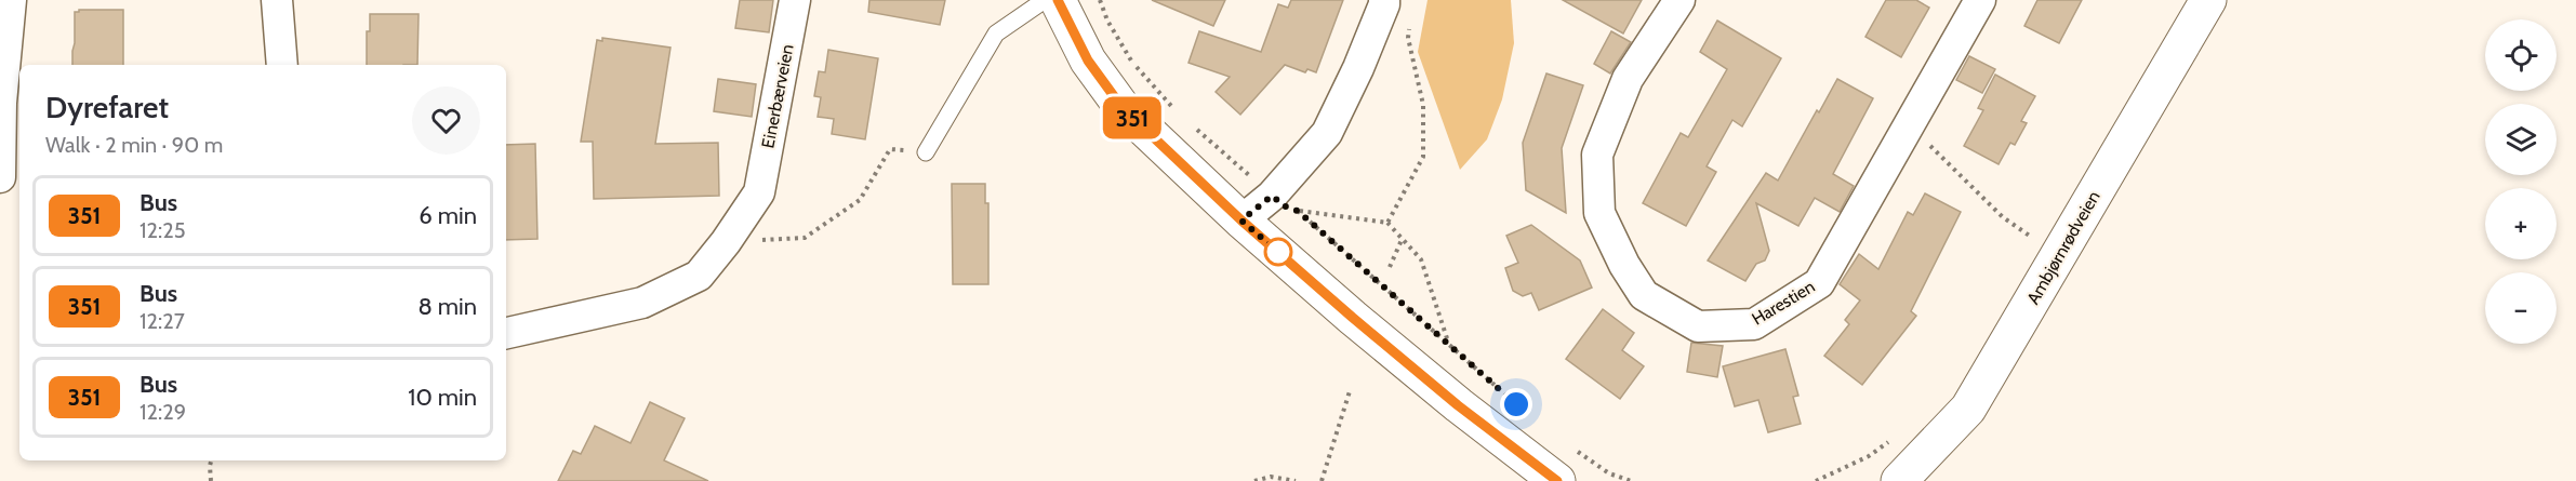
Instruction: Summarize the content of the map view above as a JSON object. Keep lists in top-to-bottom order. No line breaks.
{"streets":{"street":["Einerbærveien","Ambjørnrødveien","Harestien"]},"lines":["bus line 351"],"page":{"on_map":"351","map_buttons":["+","−"],"heading":["Dyrefaret","Walk · 2 min · 90 m"],"list":[{"mark":"351","name":"Bus","note":"12:25","value":"6 min"},{"mark":"351","name":"Bus","note":"12:27","value":"8 min"},{"mark":"351","name":"Bus","note":"12:29","value":"10 min"}]}}
